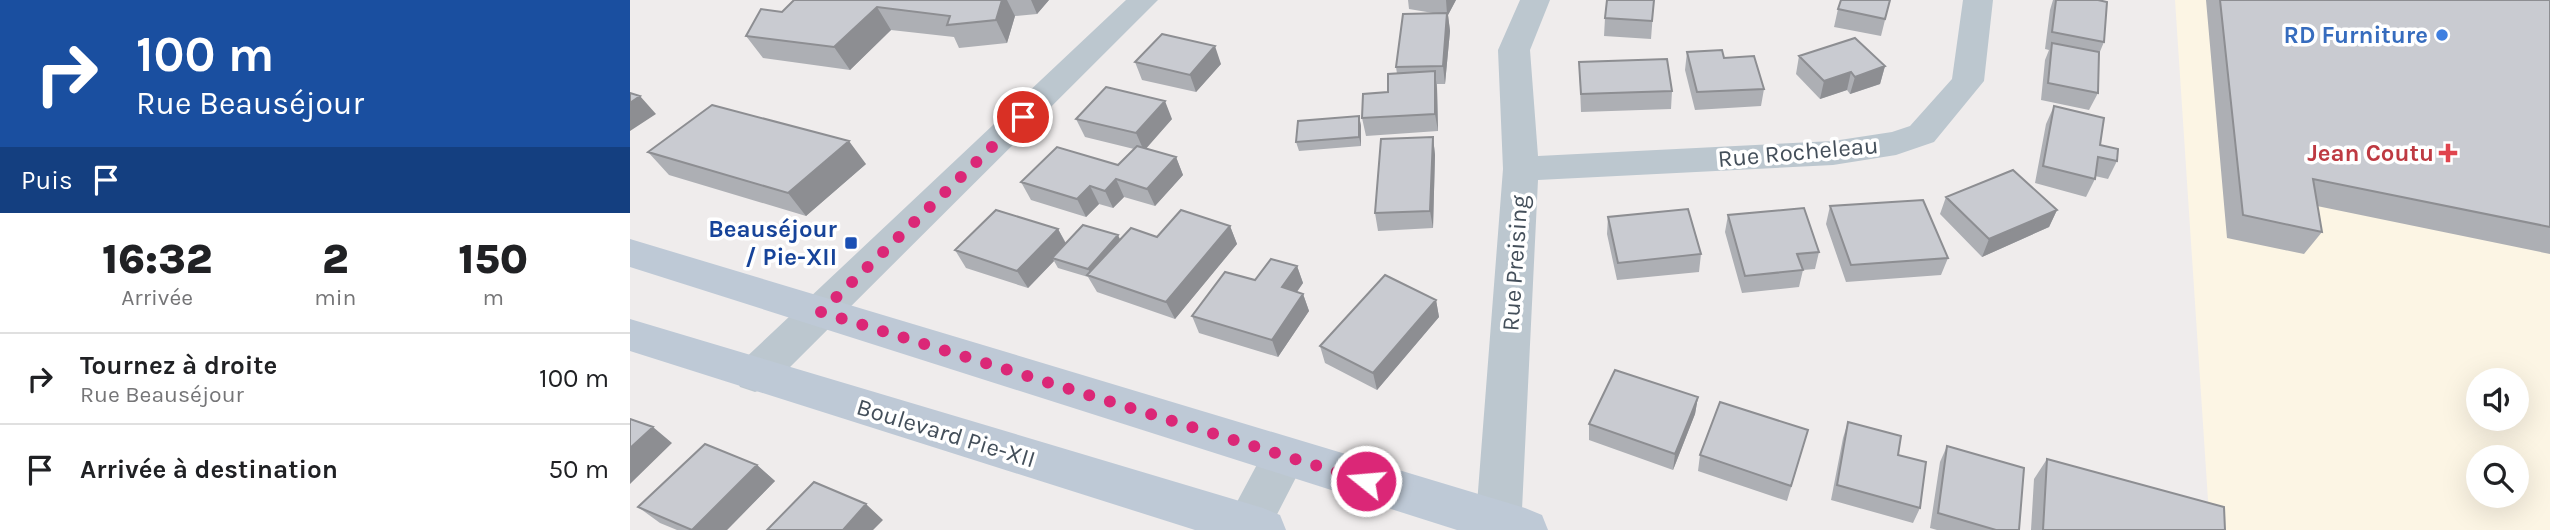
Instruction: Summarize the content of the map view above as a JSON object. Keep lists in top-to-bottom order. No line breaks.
{"streets":{"street":["Rue Rocheleau","Rue Preising","Boulevard Pie-XII"]},"crossings":[["Rue Rocheleau","Rue Preising"]],"places":{"other":["RD Furniture"],"health":["Jean Coutu"],"transit":["Beauséjour / Pie-XII"]},"page":{"turn":["100 m","Rue Beauséjour"],"then":"Puis","eta":["16:32","Arrivée","2","min","150","m"],"list":[{"name":"Tournez à droite","note":"Rue Beauséjour","value":"100 m"},{"name":"Arrivée à destination","value":"50 m"}]}}
